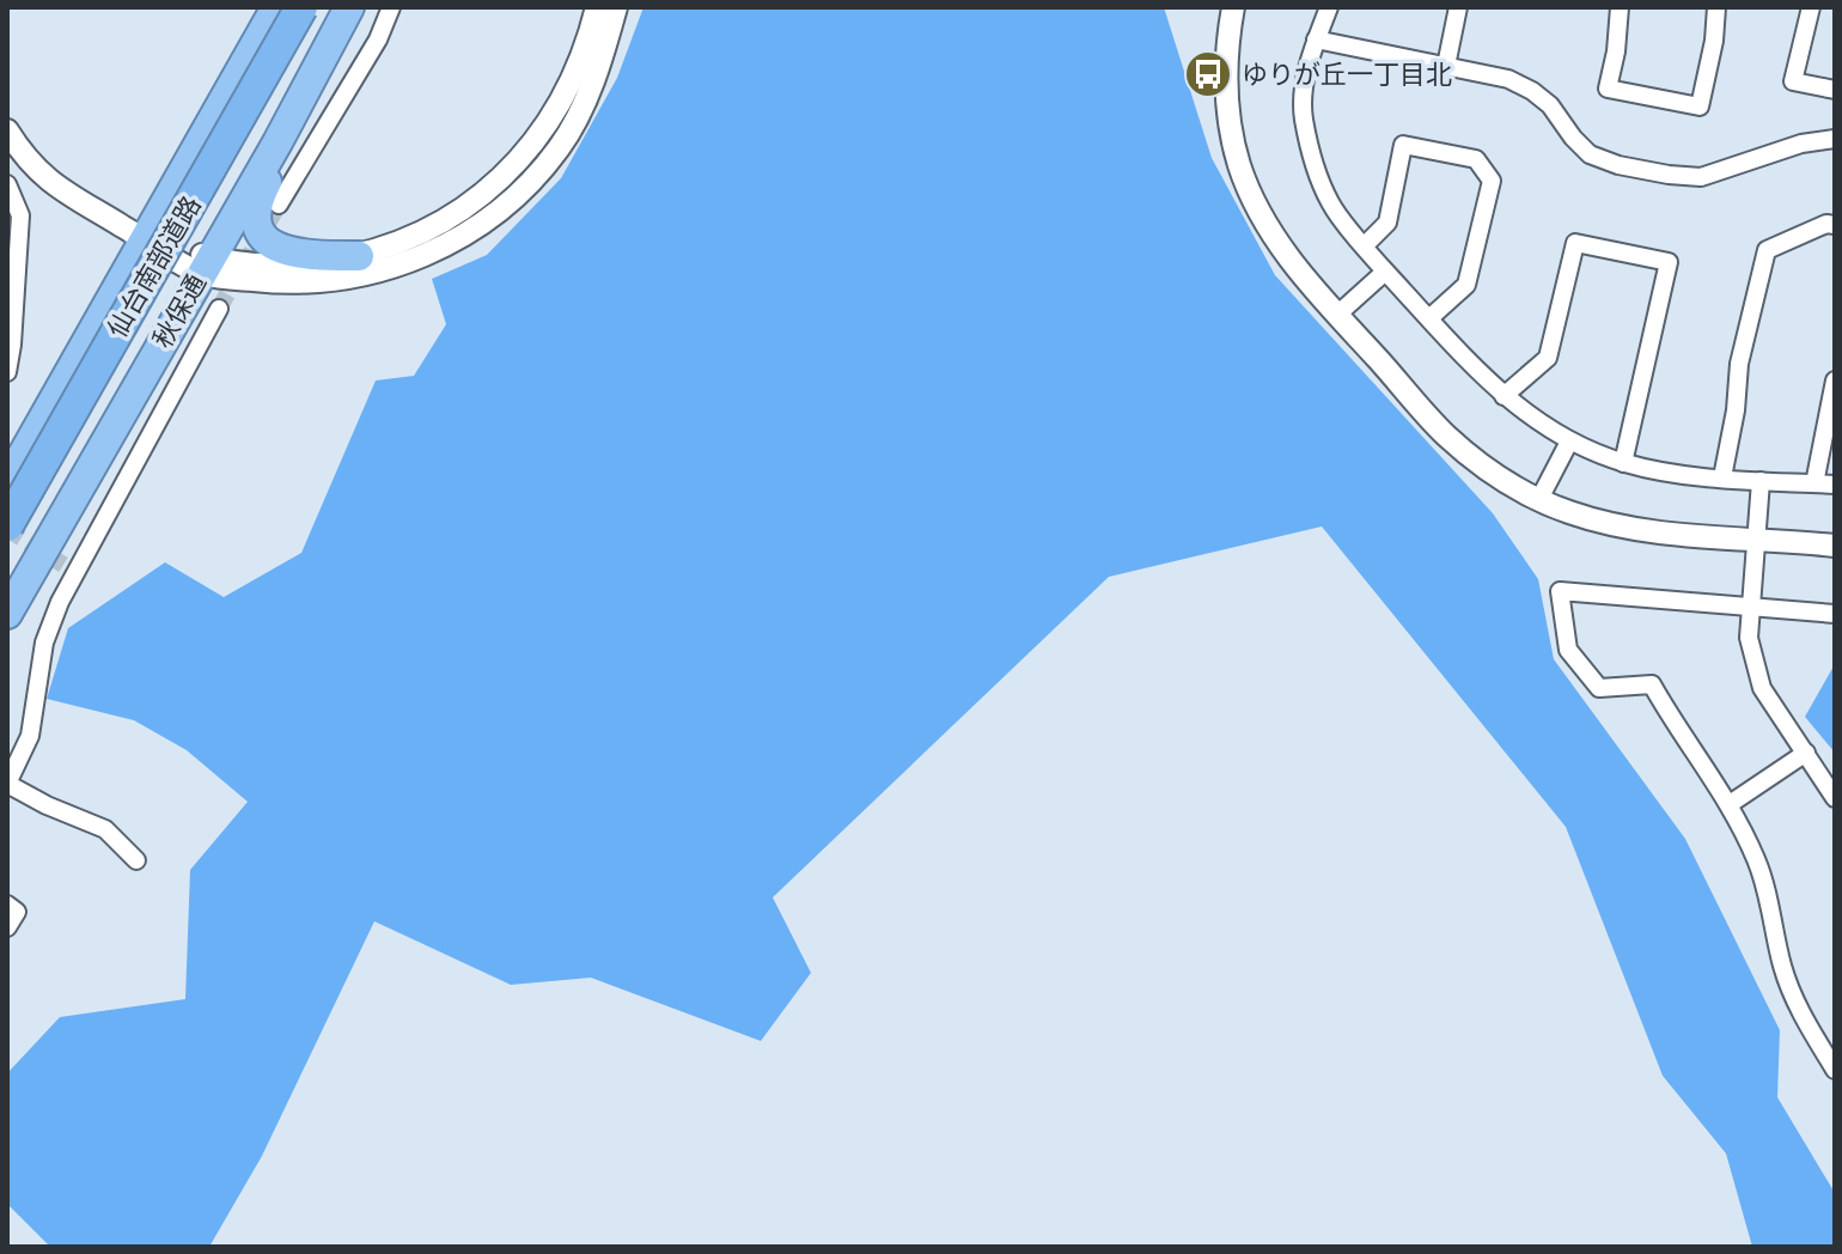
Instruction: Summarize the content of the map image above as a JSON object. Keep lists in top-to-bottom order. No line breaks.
{"streets":{"highway":["仙台南部道路","秋保通"]},"places":{"bus stop":["ゆりが丘一丁目北"]}}
